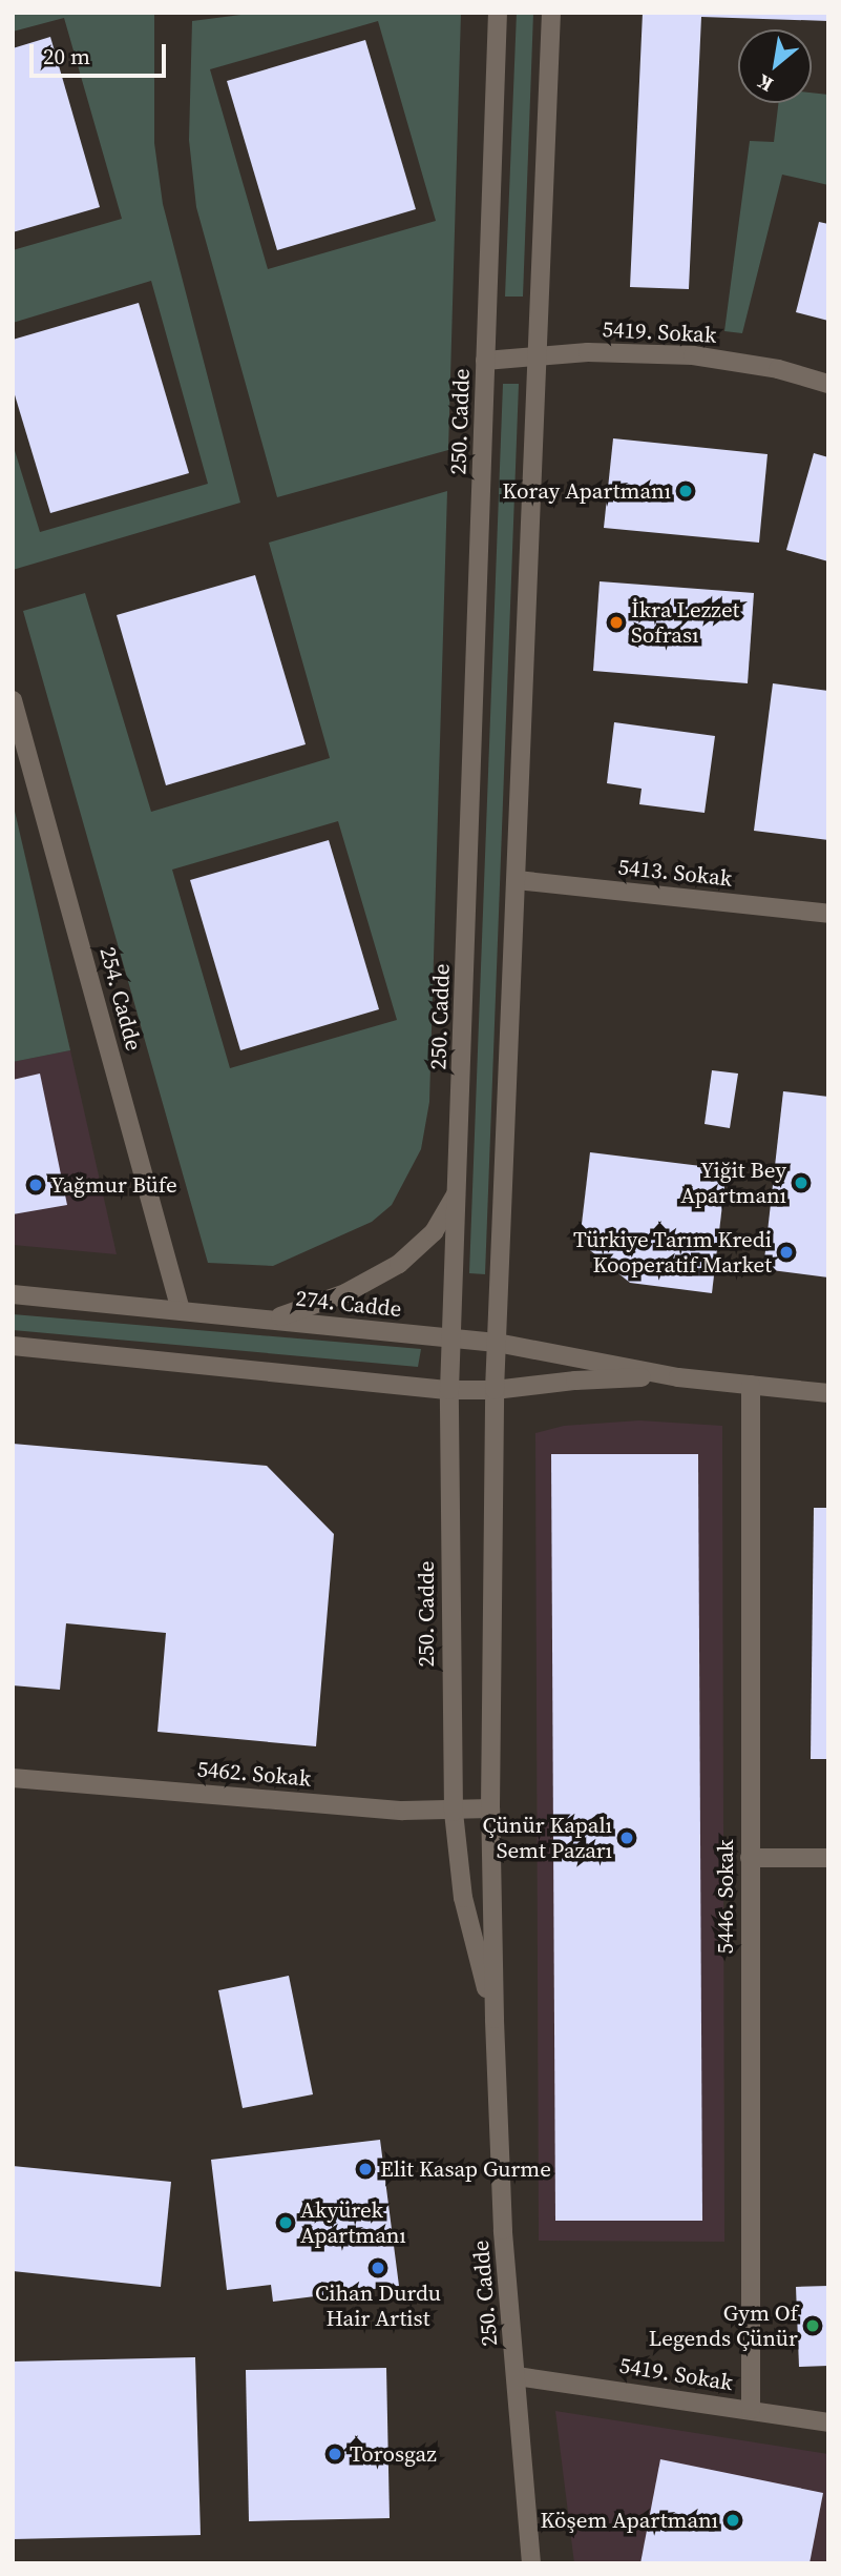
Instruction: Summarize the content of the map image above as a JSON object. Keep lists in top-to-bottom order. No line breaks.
{"streets":{"street":["5419. Sokak","250. Cadde","5413. Sokak","254. Cadde","274. Cadde","5462. Sokak","5446. Sokak"]},"crossings":[["5419. Sokak","250. Cadde"],["5419. Sokak","5446. Sokak"],["250. Cadde","5413. Sokak"],["250. Cadde","274. Cadde"],["250. Cadde","5462. Sokak"],["254. Cadde","274. Cadde"],["274. Cadde","5446. Sokak"]],"places":["Koray Apartmanı","İkra Lezzet Sofrası","Yiğit Bey Apartmanı","Yağmur Büfe","Türkiye Tarım Kredi Kooperatif Market","Çünür Kapalı Semt Pazarı","Elit Kasap Gurme","Akyürek Apartmanı","Cihan Durdu Hair Artist","Gym Of Legends Çünür","Torosgaz","Köşem Apartmanı"],"scale_bar":"20 m","north":"bottom left"}
